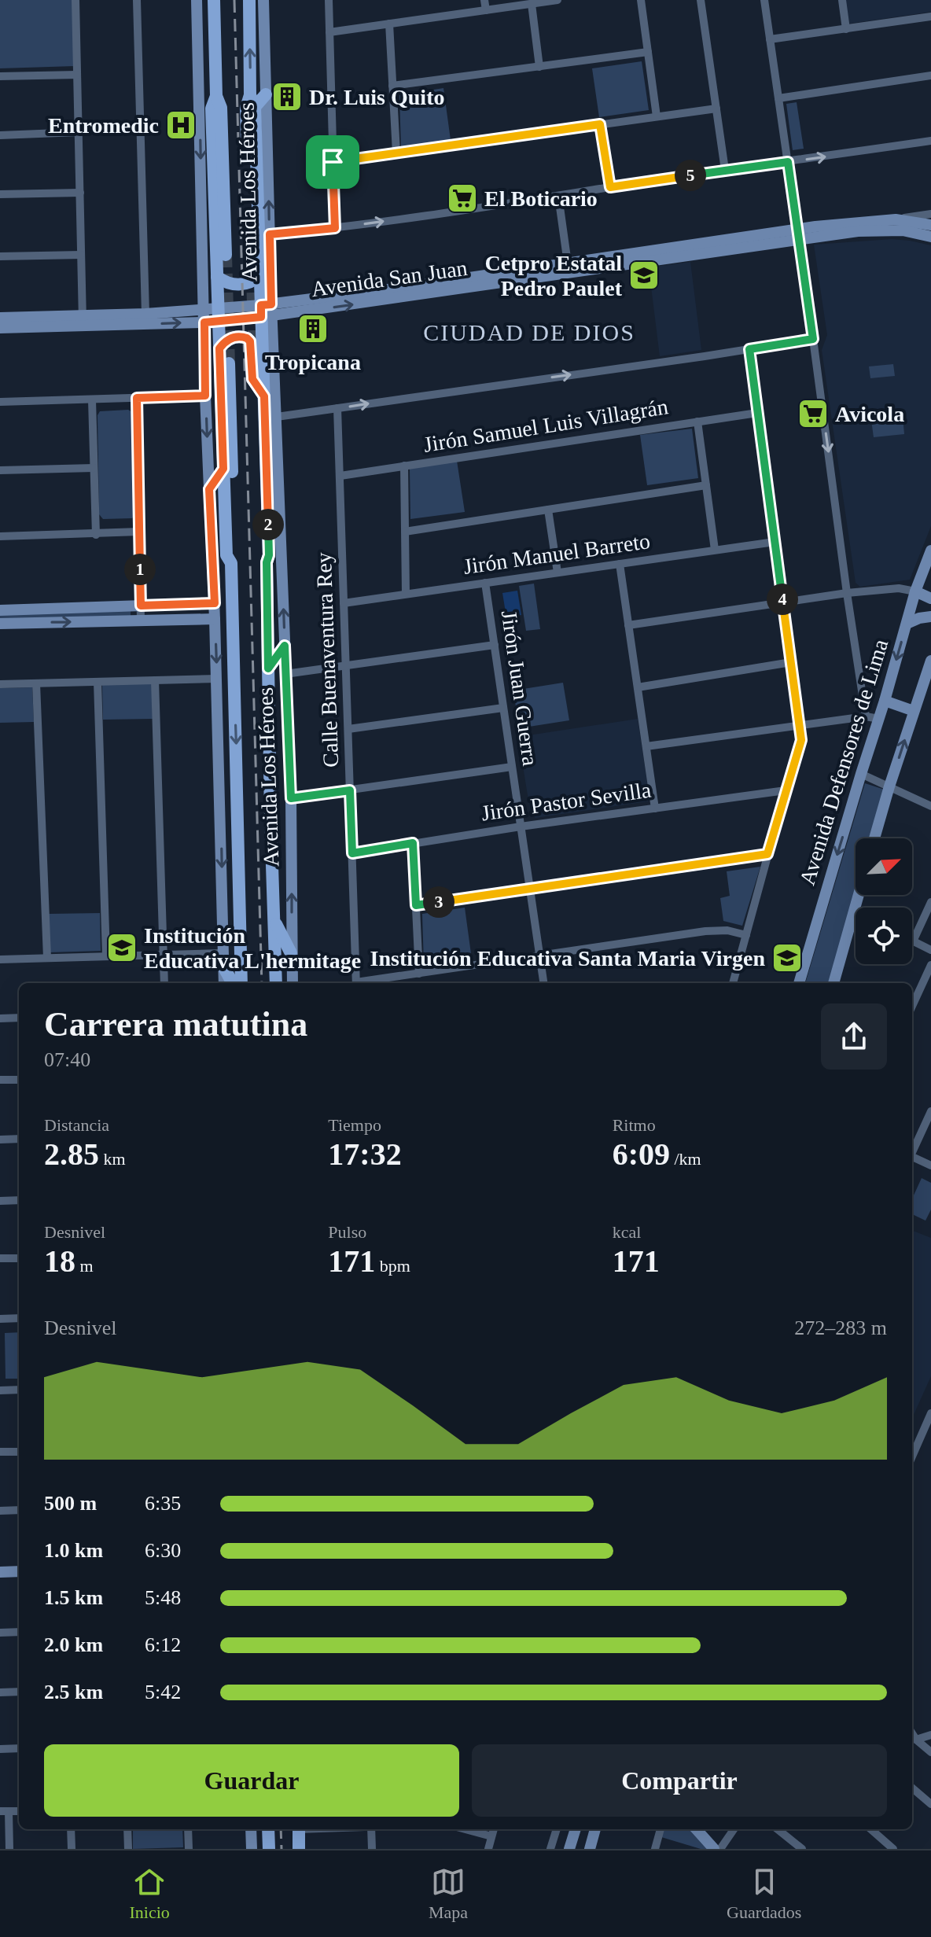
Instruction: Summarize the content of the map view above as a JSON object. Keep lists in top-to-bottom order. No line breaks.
{"streets":{"main road":["Avenida Los Héroes","Avenida San Juan","Avenida Defensores de Lima"],"street":["Jirón Samuel Luis Villagrán","Jirón Manuel Barreto","Calle Buenaventura Rey","Jirón Juan Guerra","Jirón Pastor Sevilla"]},"crossings":[["Avenida Los Héroes","Avenida San Juan"],["Jirón Samuel Luis Villagrán","Calle Buenaventura Rey"],["Jirón Manuel Barreto","Calle Buenaventura Rey"],["Jirón Manuel Barreto","Jirón Juan Guerra"],["Calle Buenaventura Rey","Jirón Pastor Sevilla"],["Jirón Juan Guerra","Jirón Pastor Sevilla"]],"districts":["CIUDAD DE DIOS"],"places":{"building":["Dr. Luis Quito","Tropicana"],"hospital":["Entromedic"],"supermarket":["El Boticario","Avicola"],"school or university":["Cetpro Estatal Pedro Paulet","Institución Educativa L'hermitage","Institución Educativa Santa Maria Virgen"]},"north":"top right","page":{"pins":["5","2","1","4","3"],"heading":["Carrera matutina","07:40"],"stats":[["Distancia","2.85 km"],["Tiempo","17:32"],["Ritmo","6:09 /km"],["Desnivel","18 m"],["Pulso","171 bpm"],["kcal","171"]],"chart":["Desnivel","272–283 m"],"list":[{"name":"500 m","note":"6:35"},{"name":"1.0 km","note":"6:30"},{"name":"1.5 km","note":"5:48"},{"name":"2.0 km","note":"6:12"},{"name":"2.5 km","note":"5:42"}],"buttons":["Guardar","Compartir"],"tabs":["Inicio","Mapa","Guardados"]}}
